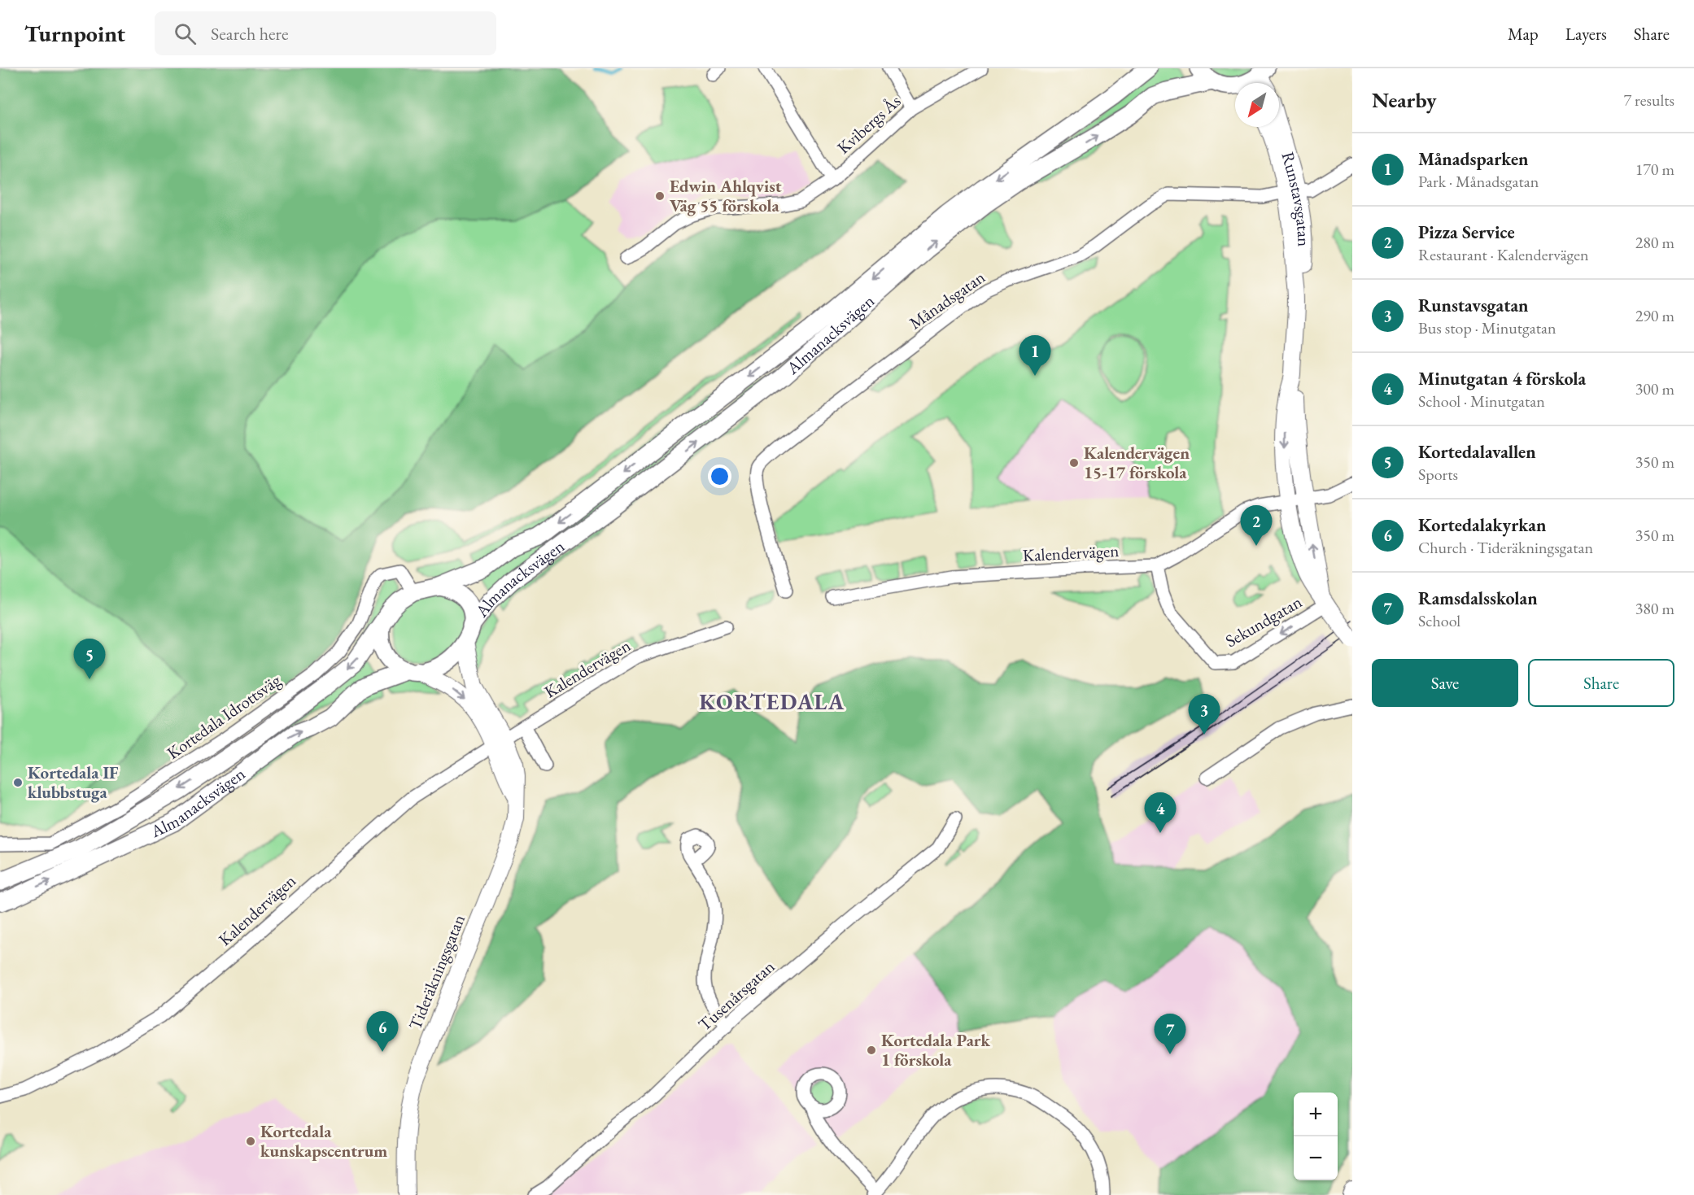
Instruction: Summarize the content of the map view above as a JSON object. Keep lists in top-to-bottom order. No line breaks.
{"streets":{"main road":["Almanacksvägen"],"street":["Kvibergs Ås","Runstavsgatan","Månadsgatan","Kalendervägen","Sekundgatan","Kortedala Idrottsväg","Tideräkningsgatan","Tusenårsgatan"]},"crossings":[["Runstavsgatan","Månadsgatan"],["Runstavsgatan","Sekundgatan"],["Almanacksvägen","Kortedala Idrottsväg"],["Almanacksvägen","Tideräkningsgatan"],["Kalendervägen","Sekundgatan"],["Kalendervägen","Tideräkningsgatan"],["Kortedala Idrottsväg","Tideräkningsgatan"]],"districts":["KORTEDALA"],"places":["Edwin Ahlqvist Väg 55 förskola","Kalendervägen 15-17 förskola","Kortedala IF klubbstuga","Kortedala Park 1 förskola","Kortedala kunskapscentrum"],"north":"bottom left","page":{"header":"Turnpoint","search":"Search here","nav":["Map","Layers","Share"],"heading":["Nearby","7 results"],"list":[{"mark":"1","name":"Månadsparken","note":"Park · Månadsgatan","value":"170 m"},{"mark":"2","name":"Pizza Service","note":"Restaurant · Kalendervägen","value":"280 m"},{"mark":"3","name":"Runstavsgatan","note":"Bus stop · Minutgatan","value":"290 m"},{"mark":"4","name":"Minutgatan 4 förskola","note":"School · Minutgatan","value":"300 m"},{"mark":"5","name":"Kortedalavallen","note":"Sports","value":"350 m"},{"mark":"6","name":"Kortedalakyrkan","note":"Church · Tideräkningsgatan","value":"350 m"},{"mark":"7","name":"Ramsdalsskolan","note":"School","value":"380 m"}],"pins":["1","2","5","3","4","6","7"],"buttons":["Save","Share"],"map_buttons":["+","−"]}}
